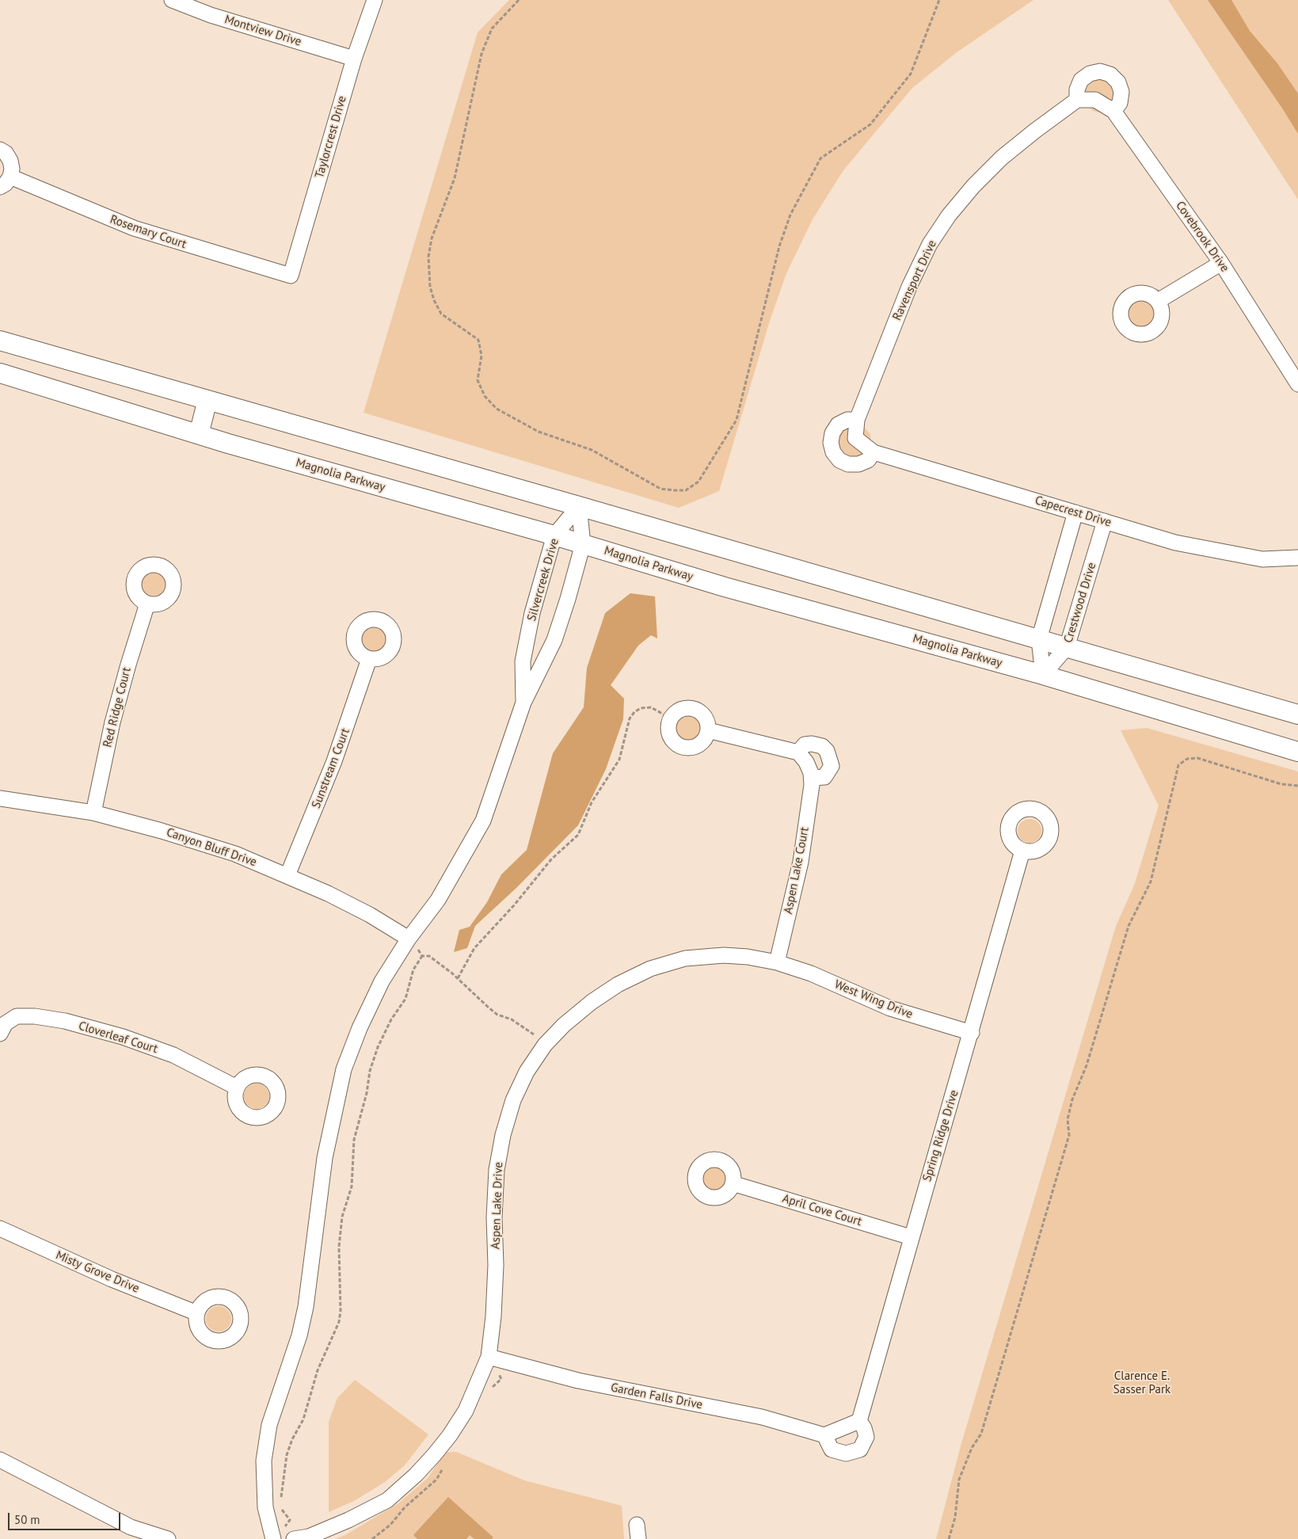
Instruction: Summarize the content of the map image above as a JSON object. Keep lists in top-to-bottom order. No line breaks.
{"streets":{"main road":["Magnolia Parkway"],"street":["Montview Drive","Taylorcrest Drive","Rosemary Court","Covebrook Drive","Ravensport Drive","Capecrest Drive","Silvercreek Drive","Crestwood Drive","Red Ridge Court","Sunstream Court","Canyon Bluff Drive","Aspen Lake Court","West Wing Drive","Cloverleaf Court","Spring Ridge Drive","Aspen Lake Drive","April Cove Court","Misty Grove Drive","Garden Falls Drive"]},"crossings":[["Montview Drive","Taylorcrest Drive"],["Taylorcrest Drive","Rosemary Court"],["Covebrook Drive","Ravensport Drive"],["Ravensport Drive","Capecrest Drive"],["Magnolia Parkway","Silvercreek Drive"],["Magnolia Parkway","Crestwood Drive"],["Capecrest Drive","Crestwood Drive"],["Silvercreek Drive","Canyon Bluff Drive"],["Red Ridge Court","Canyon Bluff Drive"],["Sunstream Court","Canyon Bluff Drive"],["Aspen Lake Court","West Wing Drive"],["Aspen Lake Court","Aspen Lake Drive"],["West Wing Drive","Spring Ridge Drive"],["West Wing Drive","Aspen Lake Drive"],["Spring Ridge Drive","April Cove Court"],["Aspen Lake Drive","Garden Falls Drive"]],"parks":["Clarence E. Sasser Park"],"scale_bar":"50 m"}
